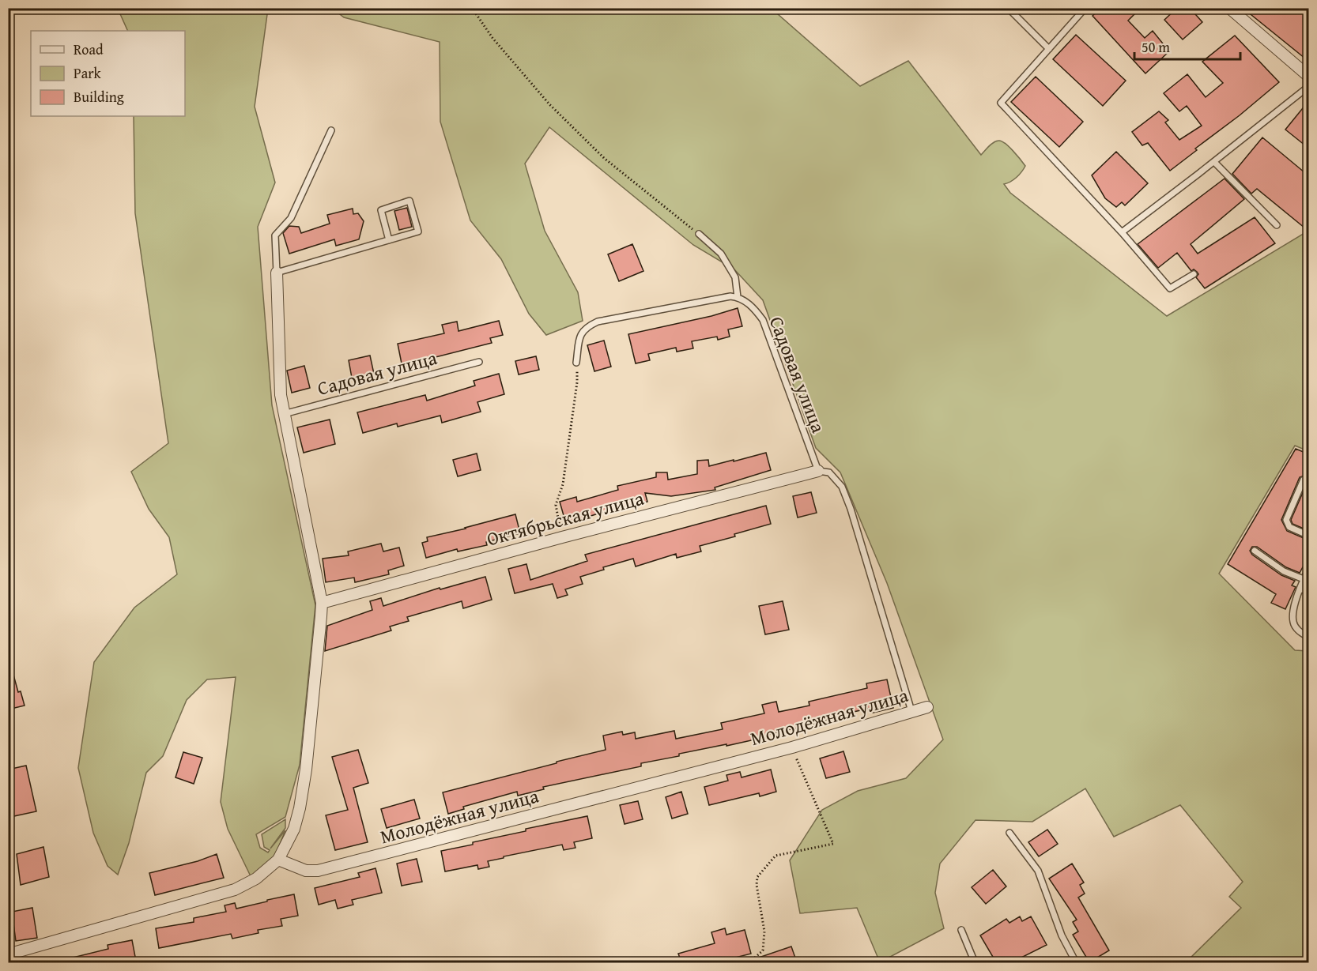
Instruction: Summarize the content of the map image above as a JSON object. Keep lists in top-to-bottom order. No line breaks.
{"streets":{"street":["Октябрьская улица","Молодёжная улица"],"lane":["Садовая улица"]},"crossings":[["Садовая улица","Октябрьская улица"]],"legend":["Road","Park","Building"],"scale_bar":"50 m"}
